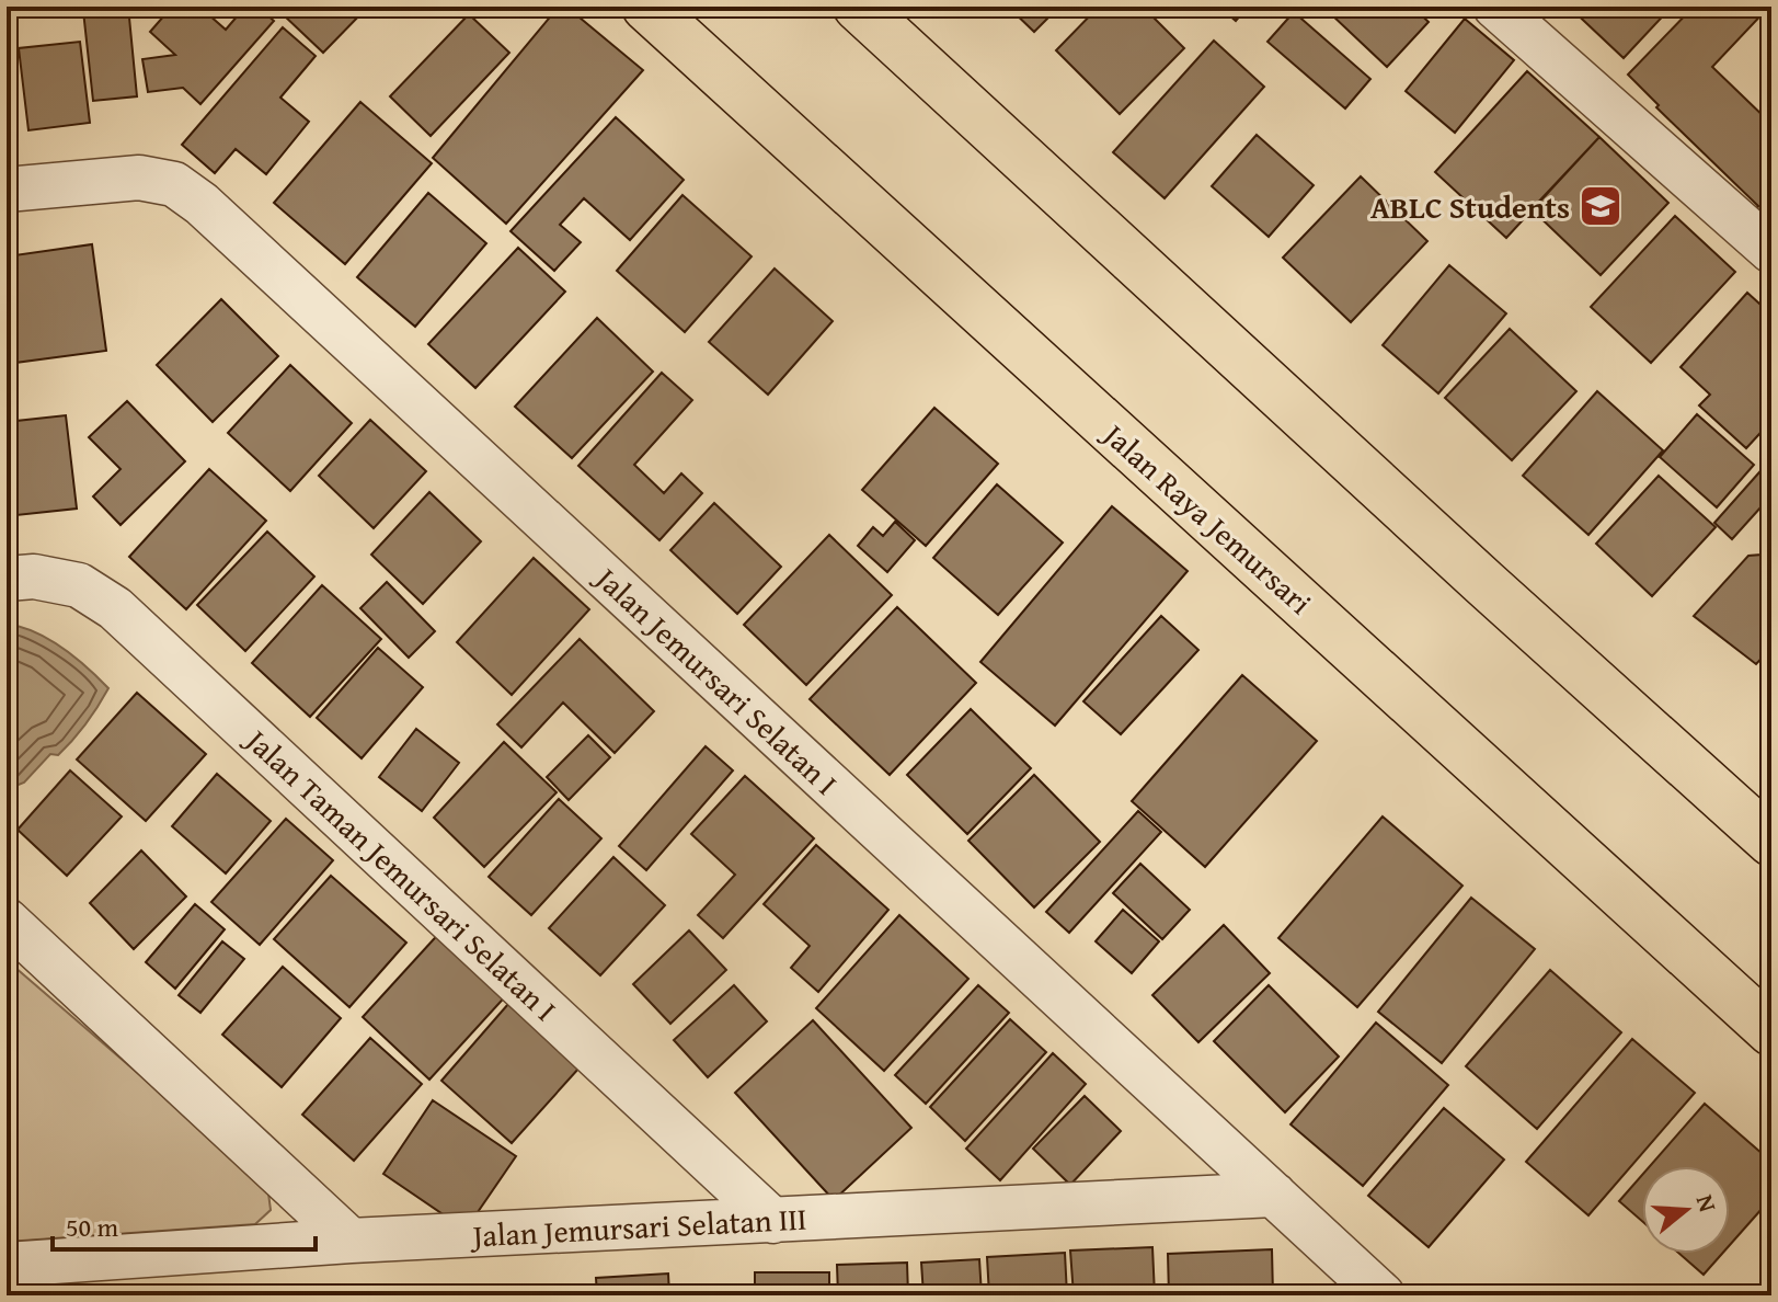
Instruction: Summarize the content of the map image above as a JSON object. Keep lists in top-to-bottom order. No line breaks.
{"streets":{"main road":["Jalan Raya Jemursari"],"street":["Jalan Jemursari Selatan I","Jalan Taman Jemursari Selatan I","Jalan Jemursari Selatan III"]},"crossings":[["Jalan Jemursari Selatan I","Jalan Jemursari Selatan III"],["Jalan Taman Jemursari Selatan I","Jalan Jemursari Selatan III"]],"places":{"school or university":["ABLC Students"]},"scale_bar":"50 m","north":"right"}
